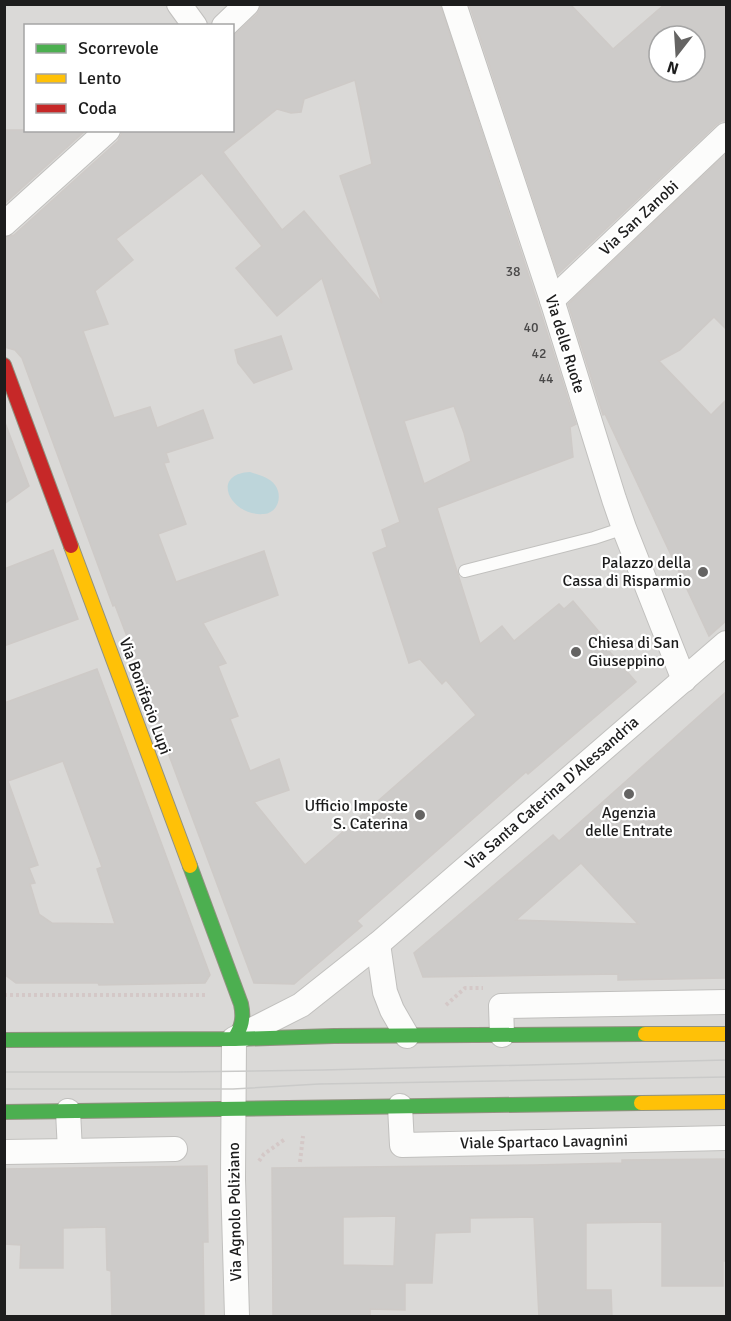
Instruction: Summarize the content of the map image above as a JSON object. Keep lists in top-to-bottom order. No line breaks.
{"streets":{"main road":["Via Bonifacio Lupi"],"street":["Via San Zanobi","Via delle Ruote","Via Santa Caterina D'Alessandria","Viale Spartaco Lavagnini","Via Agnolo Poliziano"]},"crossings":[["Via San Zanobi","Via delle Ruote"],["Via delle Ruote","Via Santa Caterina D'Alessandria"],["Via Bonifacio Lupi","Via Santa Caterina D'Alessandria"]],"places":["Palazzo della Cassa di Risparmio","Chiesa di San Giuseppino","Agenzia delle Entrate","Ufficio Imposte S. Caterina"],"house_numbers":["38","40","42","44"],"legend":["Scorrevole","Lento","Coda"],"north":"bottom"}
